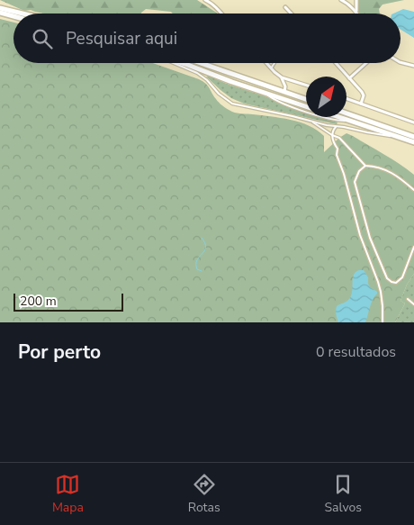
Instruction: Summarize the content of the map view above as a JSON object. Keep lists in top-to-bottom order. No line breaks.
{"scale_bar":"200 m","north":"top right","page":{"search":"Pesquisar aqui","scale":"200 m","heading":["Por perto","0 resultados"],"nav":["Mapa","Rotas","Salvos"]}}
